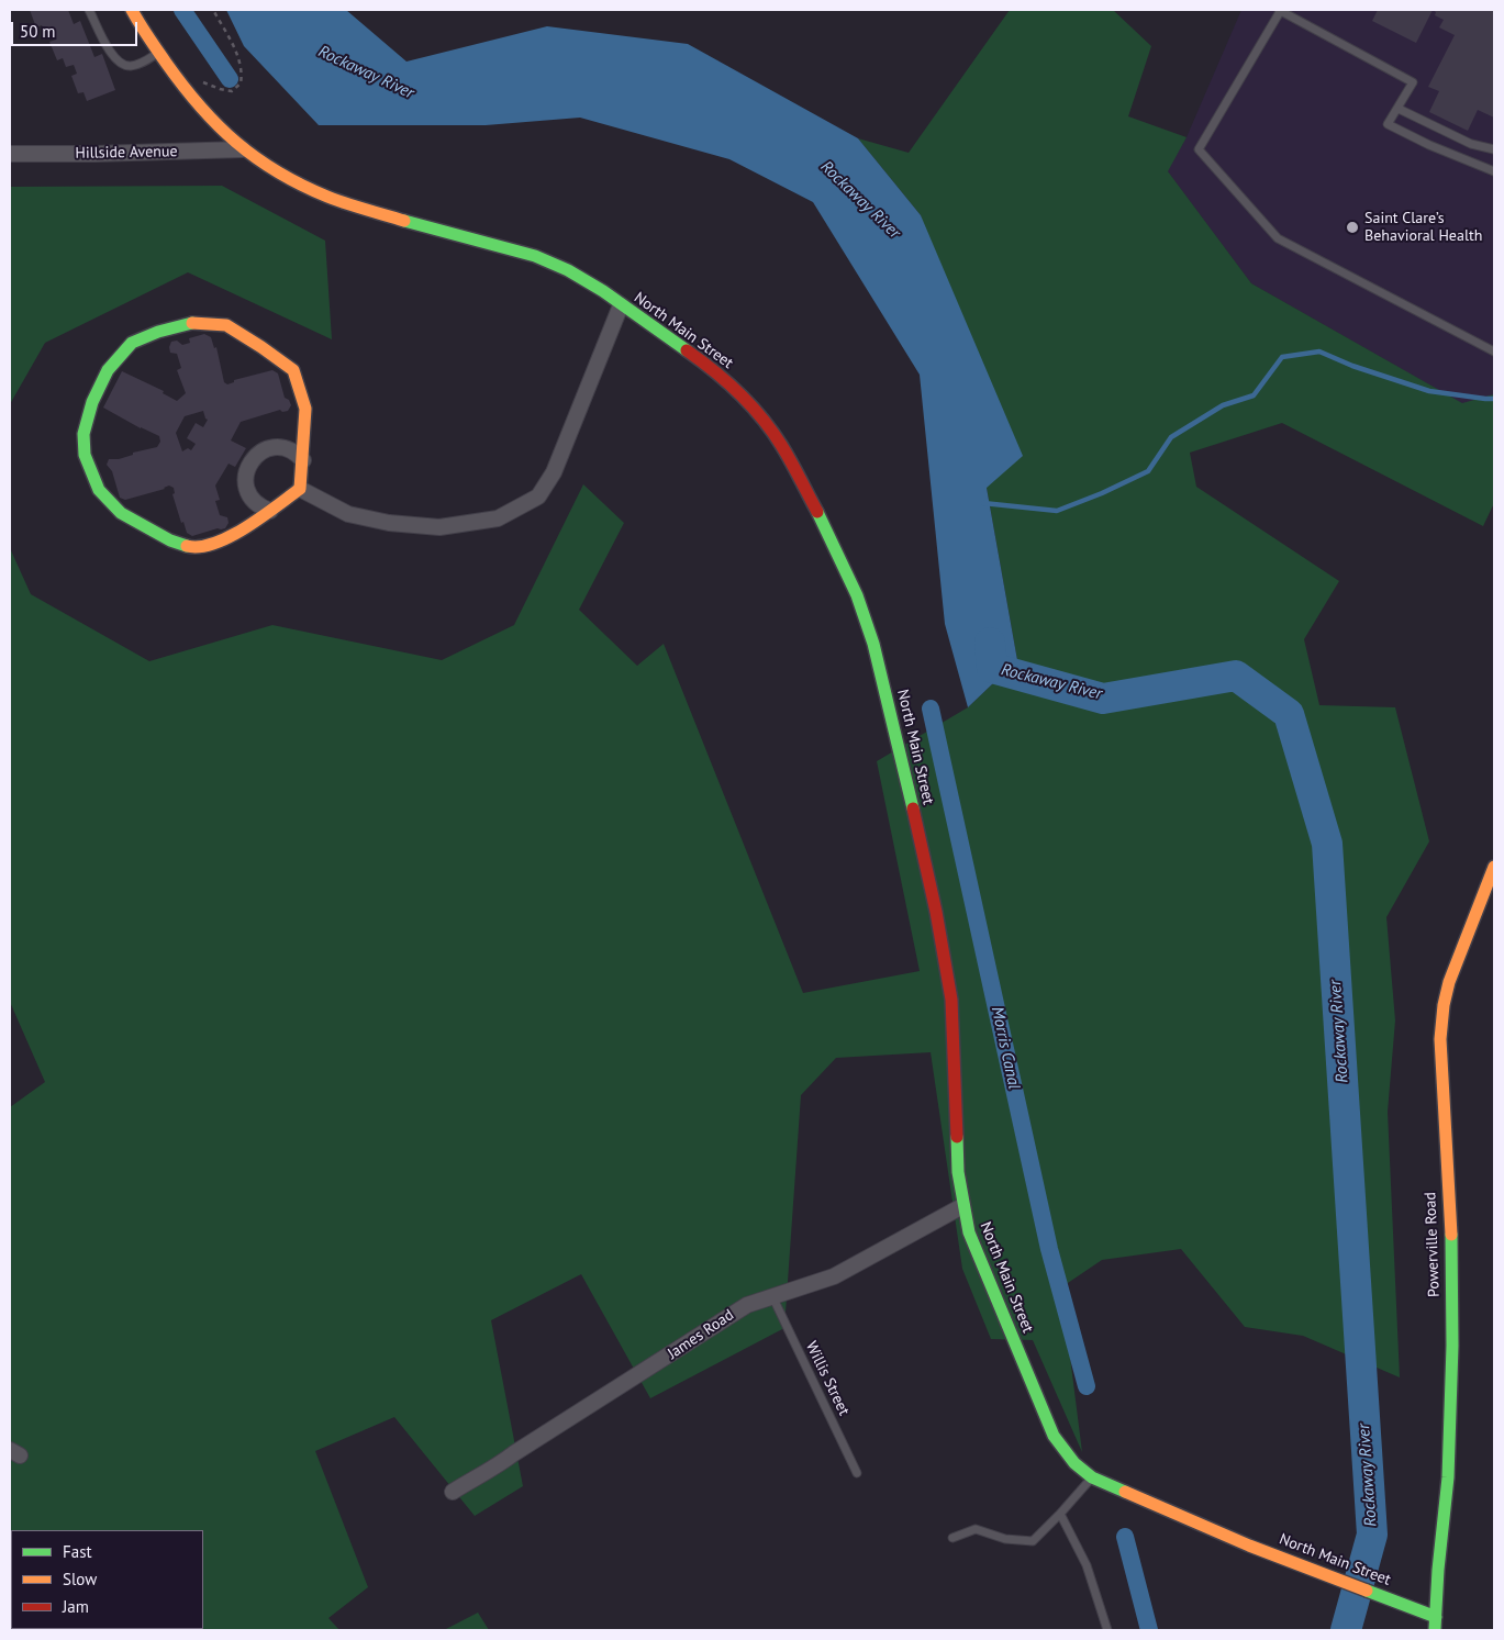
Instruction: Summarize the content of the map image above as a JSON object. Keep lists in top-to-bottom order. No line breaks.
{"streets":{"street":["Hillside Avenue","North Main Street","Powerville Road","James Road"],"lane":["Willis Street"]},"crossings":[["Hillside Avenue","North Main Street"],["North Main Street","Powerville Road"],["North Main Street","James Road"],["James Road","Willis Street"]],"water":["Rockaway River","Morris Canal"],"places":["Saint Clare’s Behavioral Health"],"legend":["Fast","Slow","Jam"],"scale_bar":"50 m"}
